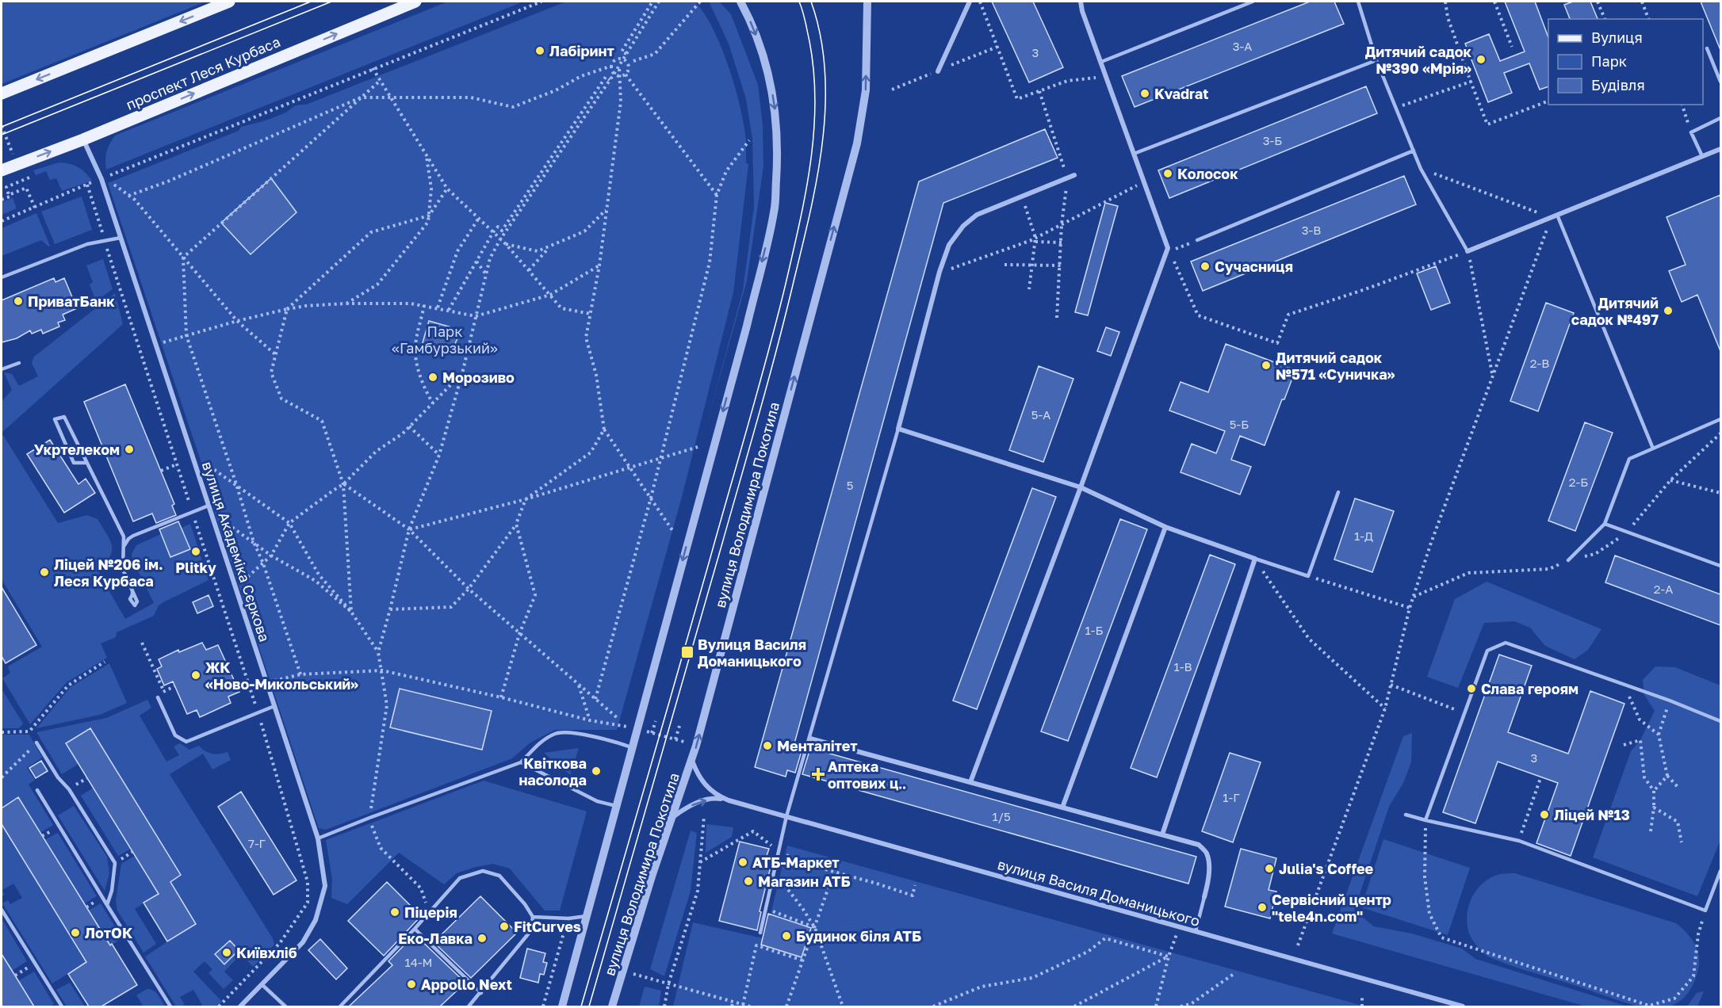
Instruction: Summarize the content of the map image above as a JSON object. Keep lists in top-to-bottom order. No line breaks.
{"streets":{"main road":["проспект Леся Курбаса"],"street":["вулиця Володимира Покотила","вулиця Академіка Сєркова","вулиця Василя Доманицького"]},"crossings":[["проспект Леся Курбаса","вулиця Академіка Сєркова"],["вулиця Володимира Покотила","вулиця Василя Доманицького"]],"parks":["Парк «Гамбурзький»"],"places":{"other":["Лабіринт","Дитячий садок №390 «Мрія»","Kvadrat","Колосок","Сучасниця","ПриватБанк","Дитячий садок №497","Дитячий садок №571 «Суничка»","Морозиво","Укртелеком","Plitky","Ліцей №206 ім. Леся Курбаса","ЖК «Ново-Микольський»","Слава героям","Менталітет","Квіткова насолода","Ліцей №13","АТБ-Маркет","Julia's Coffee","Магазин АТБ","Сервісний центр \"tele4n.com\"","Піцерія","FitCurves","ЛотОК","Будинок біля АТБ","Еко-Лавка","Київхліб","Appollo Next"],"transit":["Вулиця Василя Доманицького"],"health":["Аптека оптових ц‥"]},"house_numbers":["3-А","3","3-Б","3-В","2-В","5-А","5-Б","2-Б","5","1-Д","2-А","1-Б","1-В","3","1-Г","1/5","7-Г","14-М"],"legend":["Вулиця","Парк","Будівля"]}
